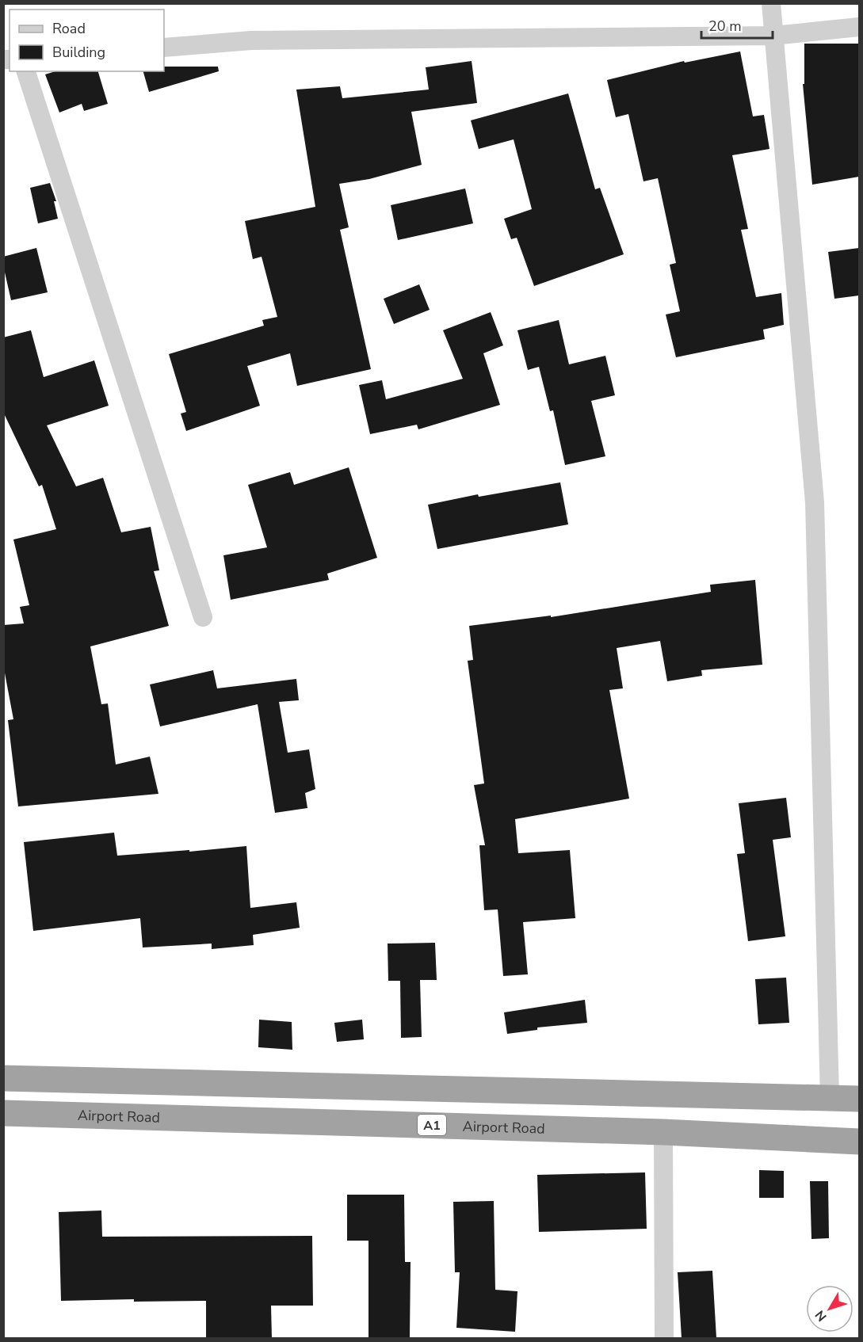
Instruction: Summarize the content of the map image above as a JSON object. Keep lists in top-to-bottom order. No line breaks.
{"streets":{"highway":["Airport Road","A1"]},"legend":["Road","Building"],"scale_bar":"20 m","north":"bottom left"}
